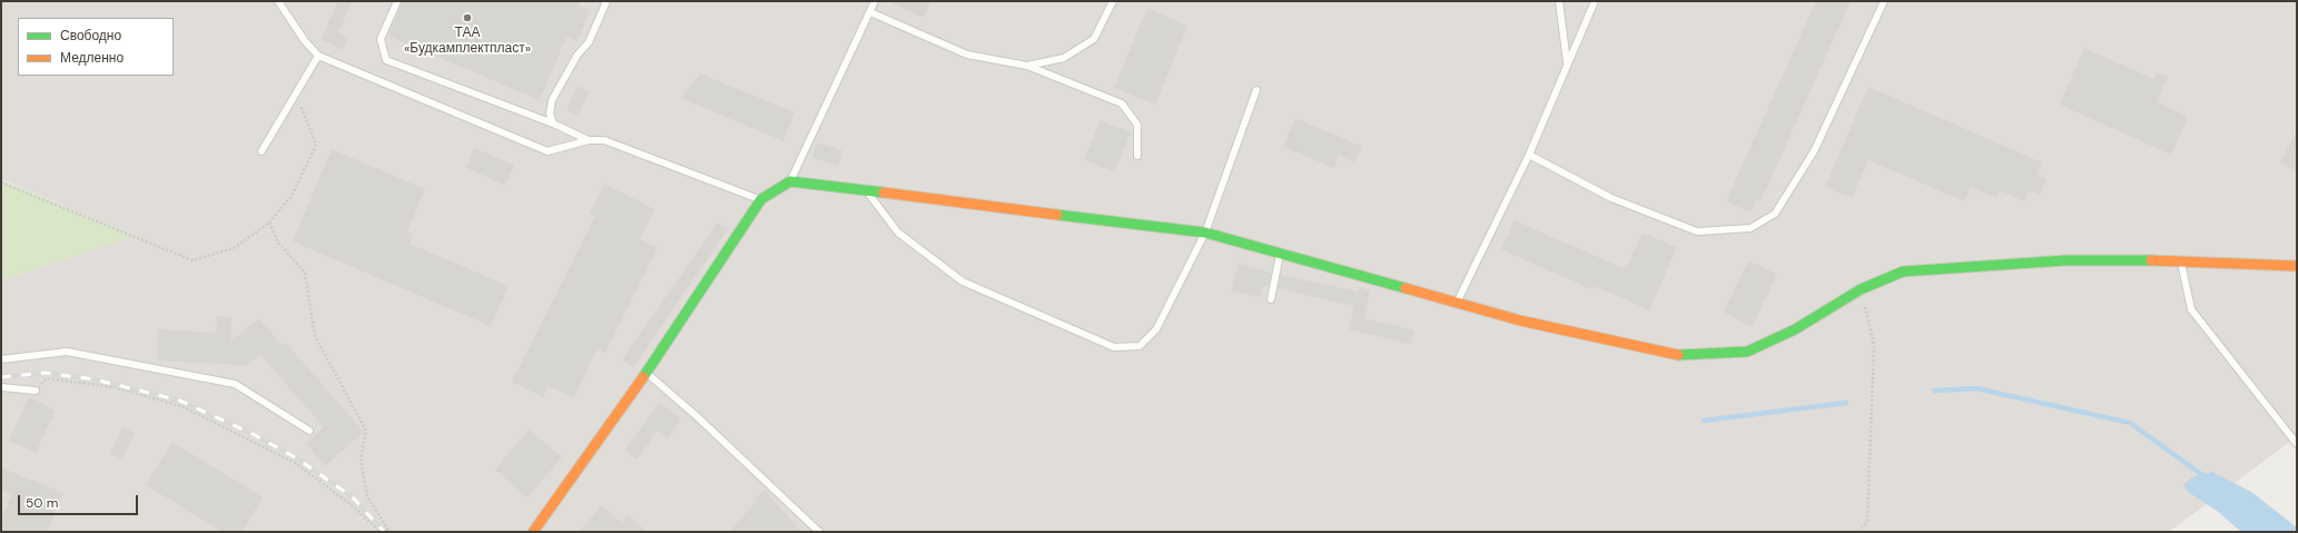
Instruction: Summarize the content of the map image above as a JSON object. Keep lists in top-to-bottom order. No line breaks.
{"places":["ТАА «Будкамплектпласт»"],"legend":["Свободно","Медленно"],"scale_bar":"50 m"}
